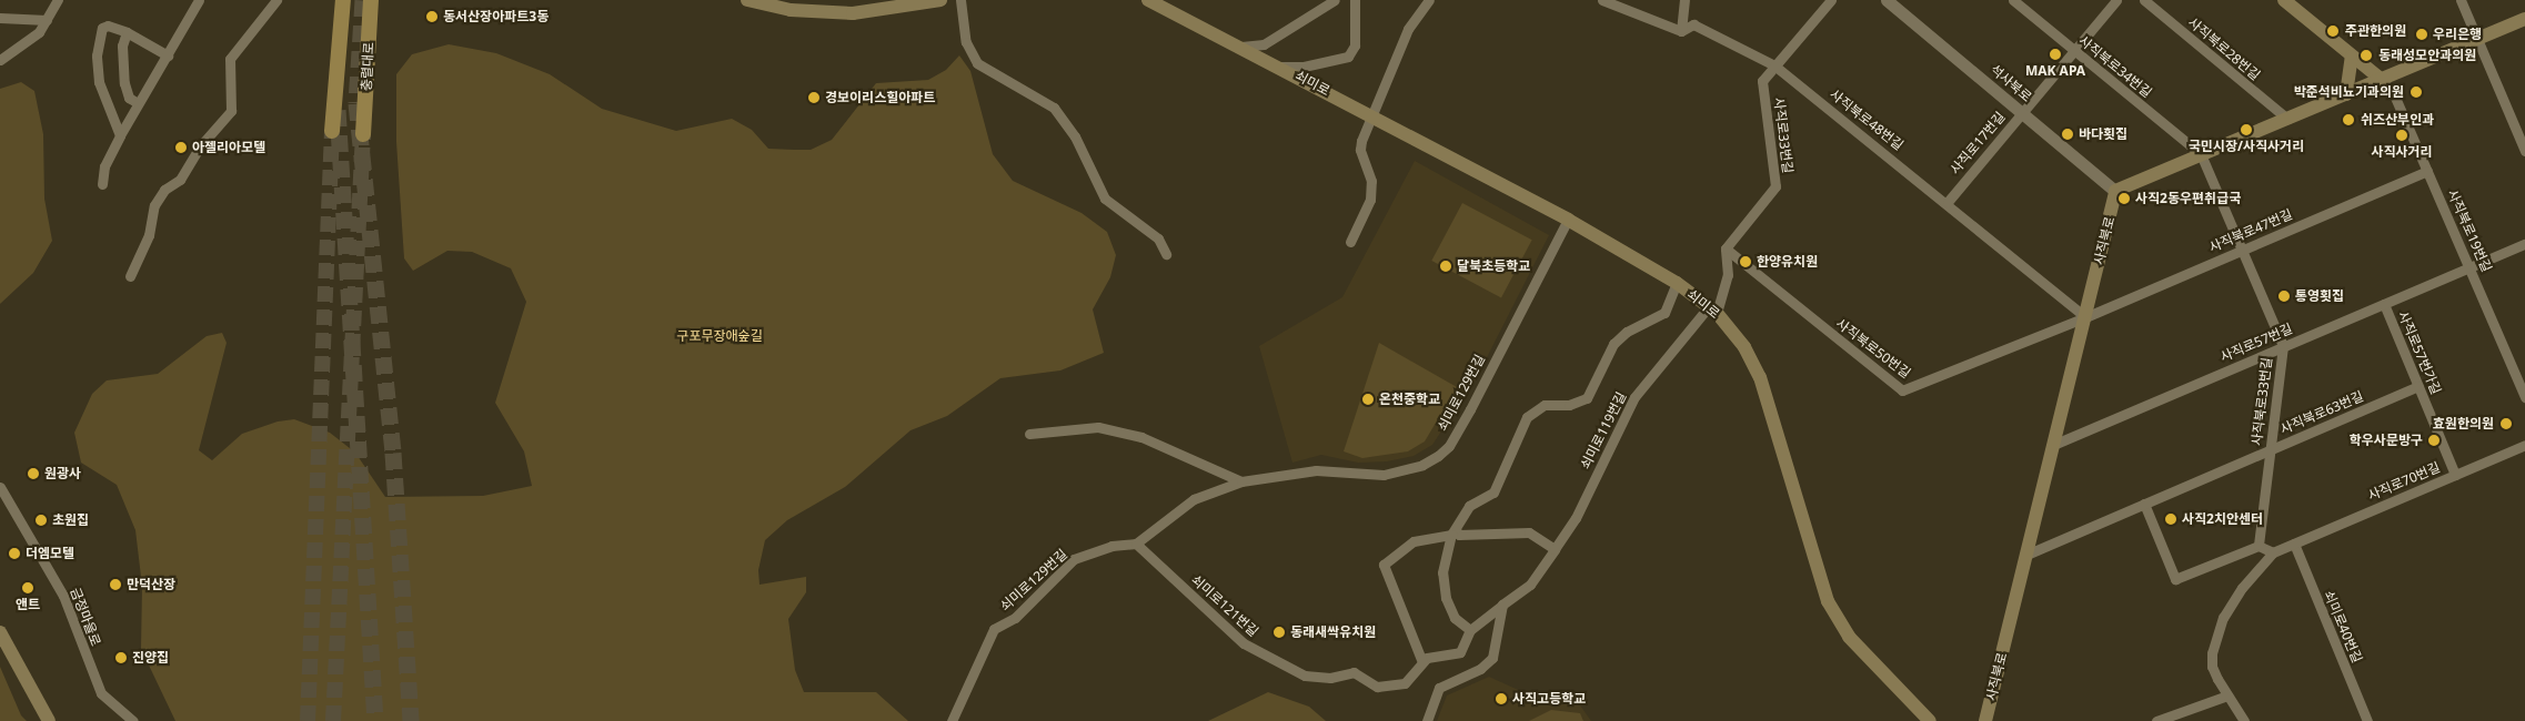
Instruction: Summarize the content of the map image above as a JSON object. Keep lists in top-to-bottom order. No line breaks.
{"streets":{"main road":["충렬대로","쇠미로","사직북로"],"street":["사직북로28번길","사직북로34번길","석사북로","사직북로48번길","사직로33번길","사직로17번길","사직북로47번길","사직북로19번길","사직로57번길","사직북로50번길","사직로57번가길","쇠미로129번길","사직북로33번길","사직북로63번길","쇠미로119번길","사직로70번길","쇠미로121번길","금정마을로","쇠미로40번길"]},"crossings":[["사직북로34번길","사직로17번길"],["사직북로34번길","사직북로33번길"],["쇠미로","쇠미로129번길"],["쇠미로","쇠미로119번길"],["석사북로","사직로17번길"],["석사북로","사직북로"],["사직북로48번길","사직로33번길"],["사직북로48번길","사직로17번길"],["사직북로48번길","사직북로47번길"],["사직북로48번길","사직북로"],["사직북로48번길","사직북로50번길"],["사직로33번길","사직북로50번길"],["사직북로47번길","사직북로19번길"],["사직북로47번길","사직북로"],["사직북로47번길","사직북로50번길"],["사직북로47번길","사직북로33번길"],["사직북로19번길","사직로57번길"],["사직북로","사직로57번길"],["사직북로","사직북로50번길"],["사직북로","사직북로63번길"],["사직로57번길","사직로57번가길"],["사직로57번길","사직북로33번길"],["사직로57번가길","사직북로63번길"],["사직로57번가길","사직로70번길"],["쇠미로129번길","쇠미로121번길"],["사직북로33번길","사직북로63번길"],["사직로70번길","쇠미로40번길"]],"parks":["구포무장애숲길"],"places":["동서산장아파트3동","주관한의원","우리은행","MAK APA","동래성모안과의원","박준석비뇨기과의원","경보이리스힐아파트","쉬즈산부인과","국민시장/사직사거리","바다횟집","사직사거리","아젤리아모텔","사직2동우편취급국","한양유치원","달북초등학교","통영횟집","온천중학교","효원한의원","학우사문방구","원광사","사직2치안센터","초원집","더엠모텔","만덕산장","앤트","동래새싹유치원","진양집","사직고등학교"]}
